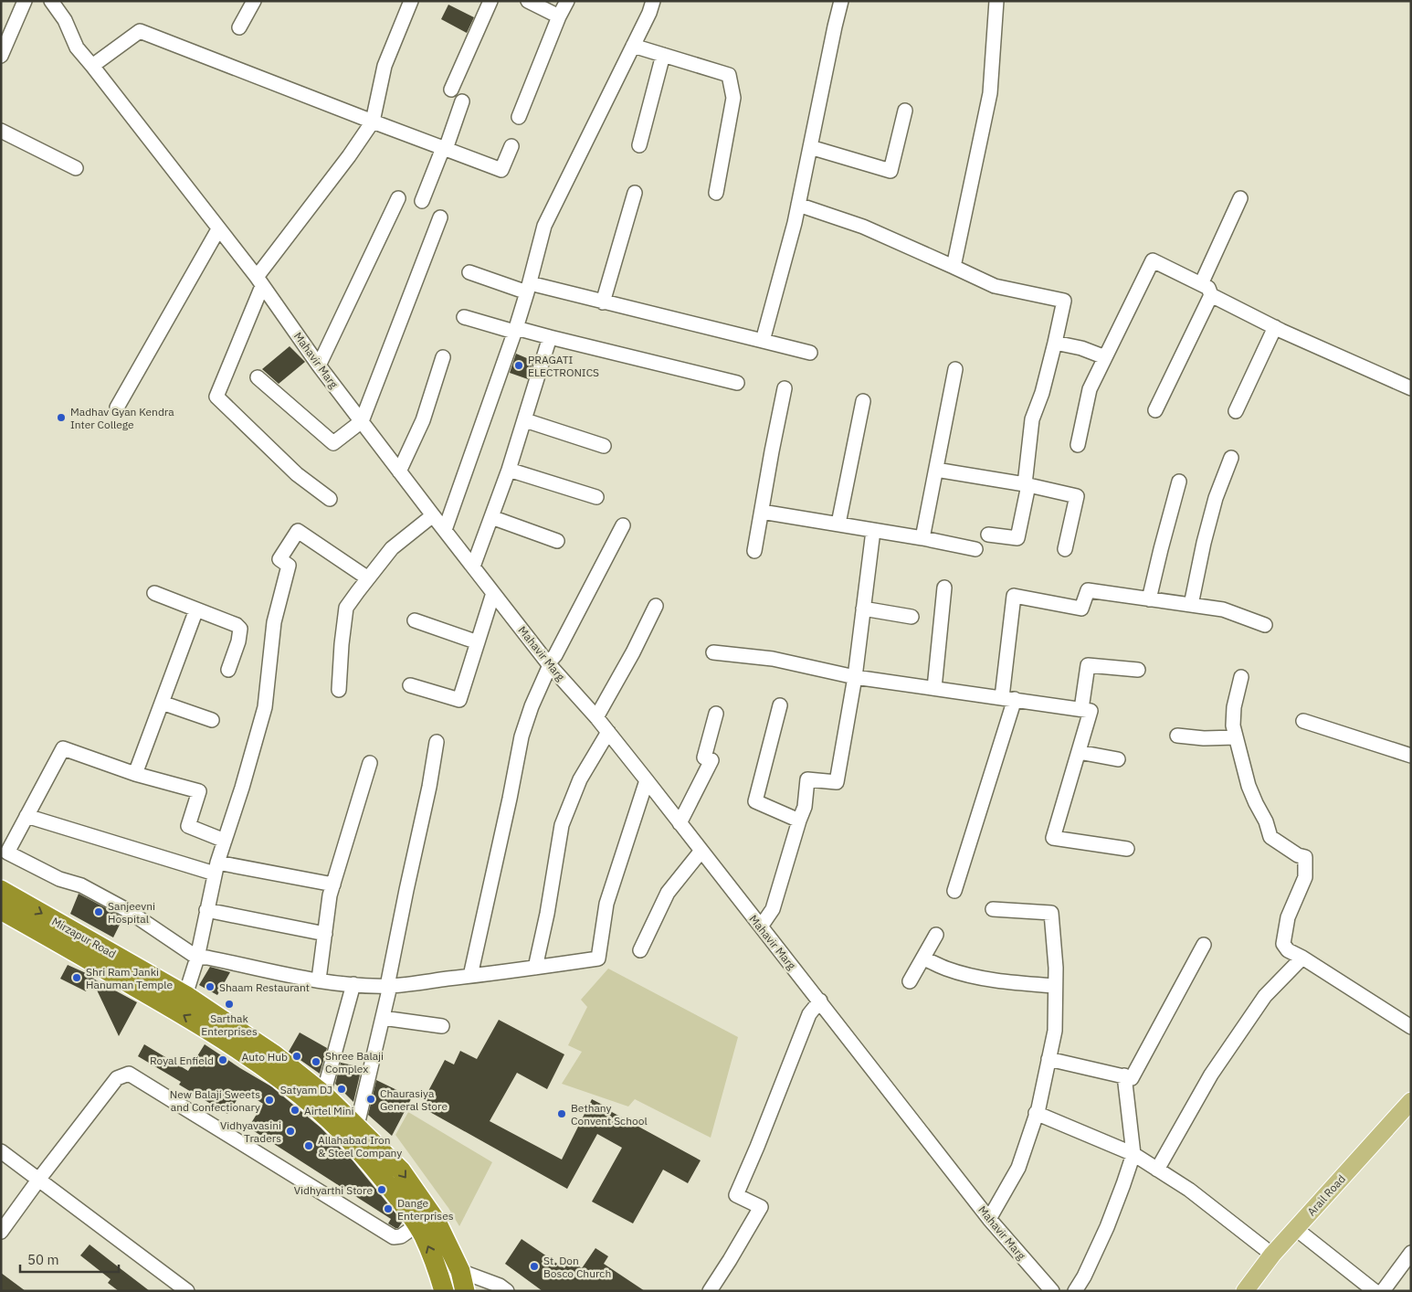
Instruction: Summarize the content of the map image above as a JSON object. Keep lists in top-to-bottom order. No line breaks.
{"streets":{"highway":["Mirzapur Road"],"main road":["Arail Road"],"street":["Mahavir Marg"]},"places":["PRAGATI ELECTRONICS","Madhav Gyan Kendra Inter College","Sanjeevni Hospital","Shri Ram Janki Hanuman Temple","Shaam Restaurant","Sarthak Enterprises","Auto Hub","Royal Enfield","Shree Balaji Complex","Satyam DJ","Chaurasiya General Store","New Balaji Sweets and Confectionary","Airtel Mini","Bethany Convent School","Vidhyavasini Traders","Allahabad Iron & Steel Company","Vidhyarthi Store","Dange Enterprises","St. Don Bosco Church"],"scale_bar":"50 m"}
